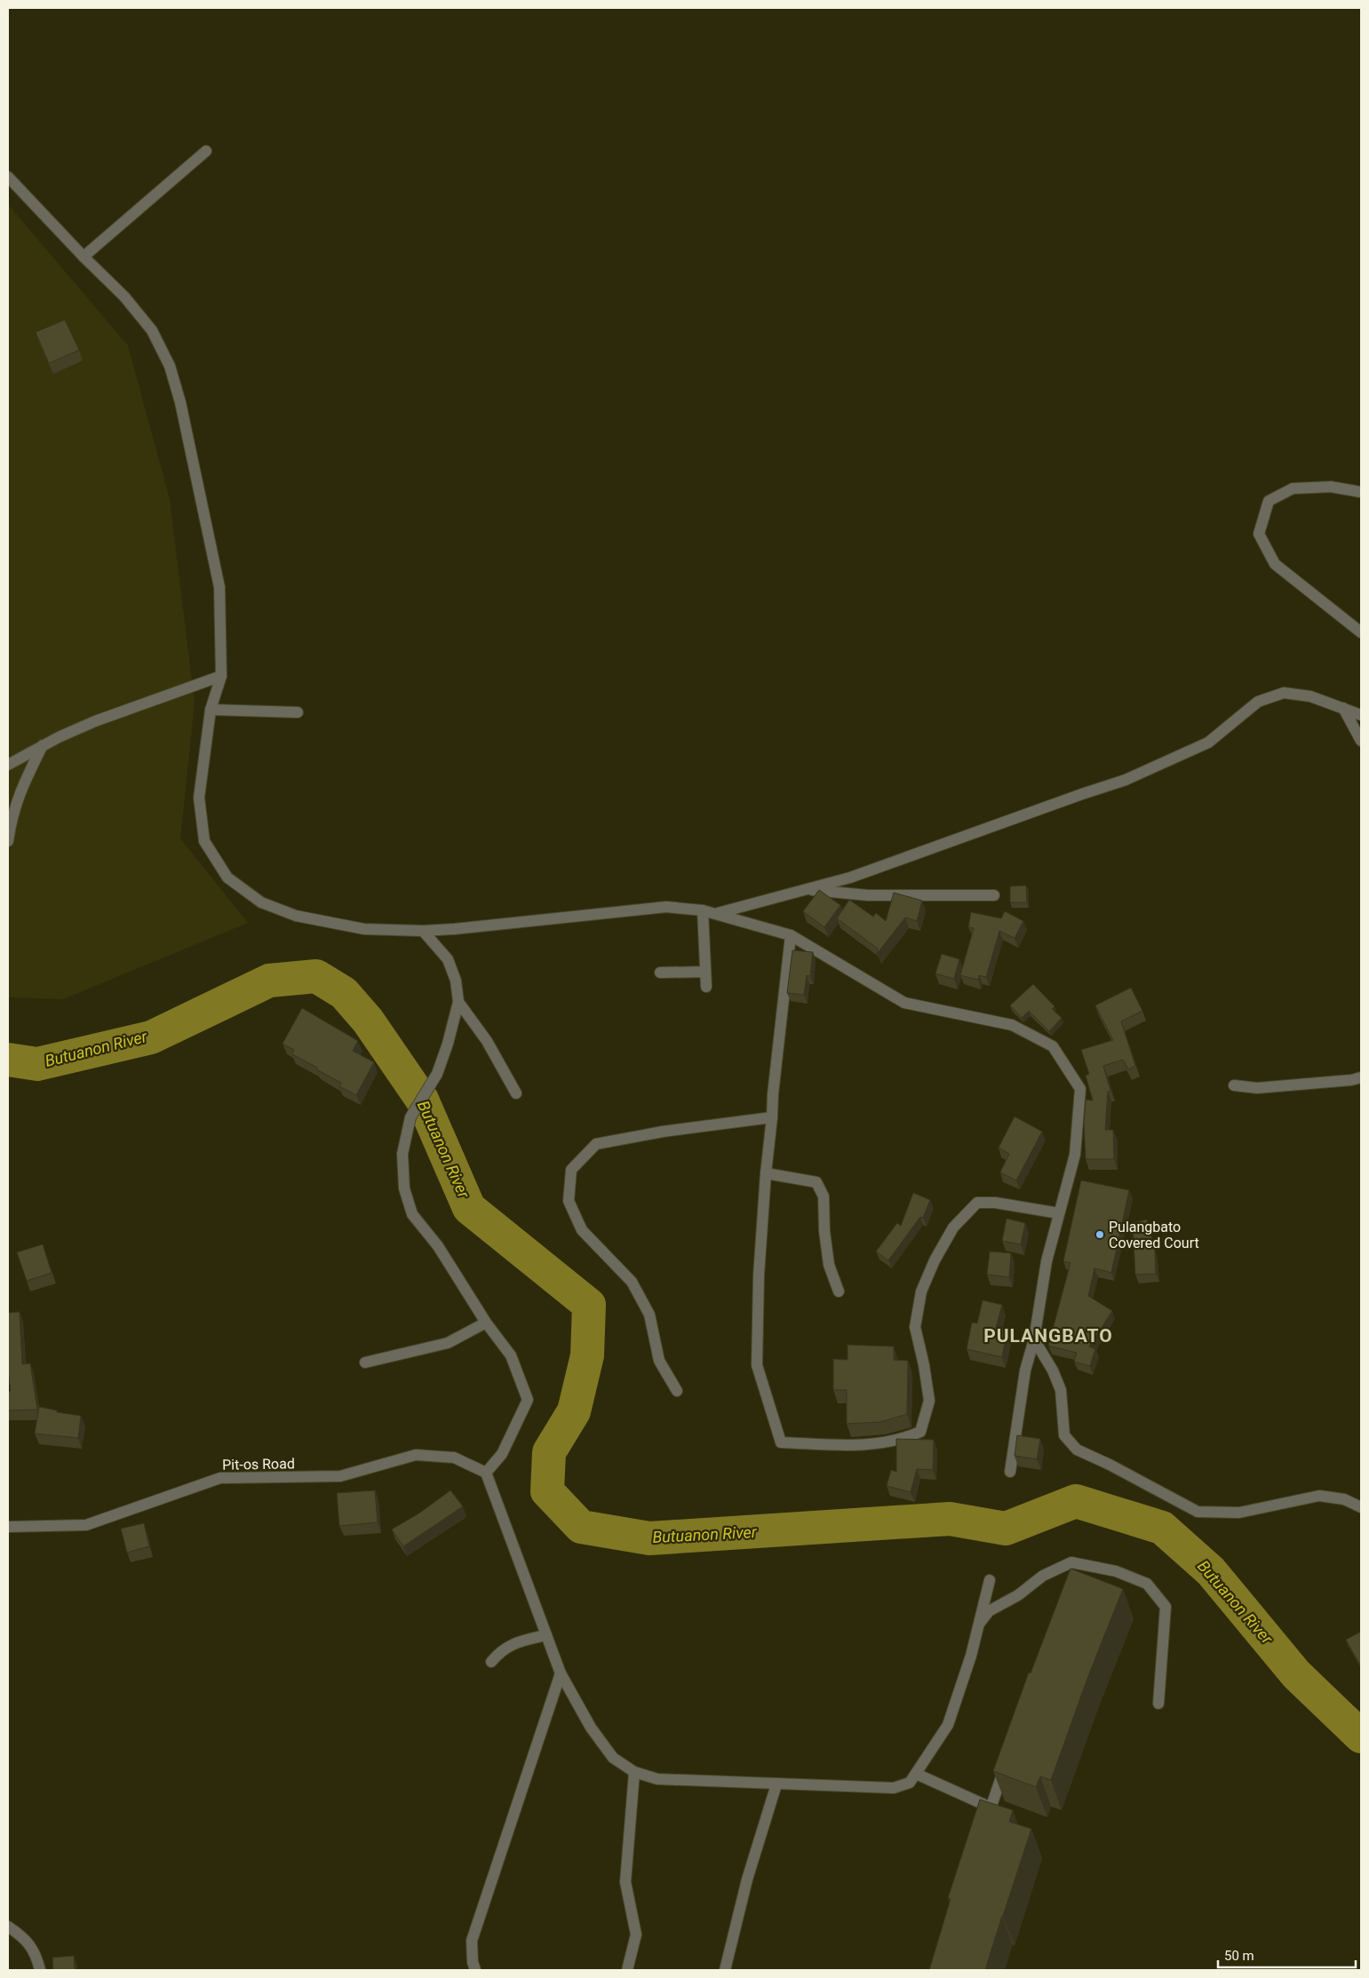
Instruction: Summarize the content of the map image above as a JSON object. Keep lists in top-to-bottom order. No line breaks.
{"streets":{"street":["Pit-os Road"]},"districts":["PULANGBATO"],"water":["Butuanon River"],"places":["Pulangbato Covered Court"],"scale_bar":"50 m"}
